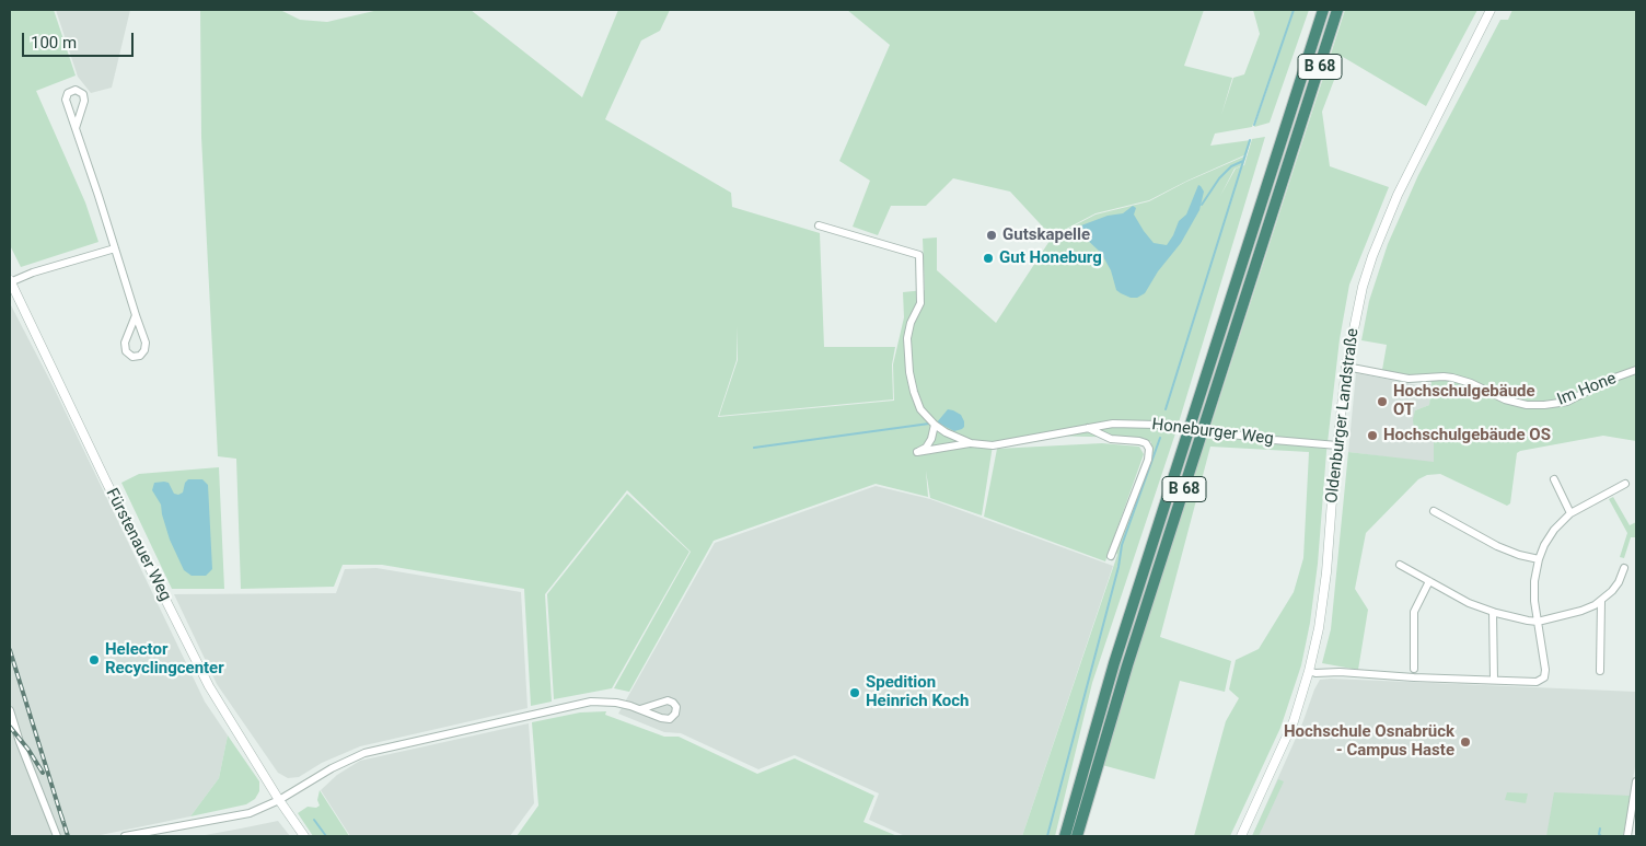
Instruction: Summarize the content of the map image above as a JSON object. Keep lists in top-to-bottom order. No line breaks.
{"streets":{"highway":["B 68"],"street":["Im Hone","Oldenburger Landstraße","Honeburger Weg","Fürstenauer Weg"]},"crossings":[["Im Hone","Oldenburger Landstraße"],["Oldenburger Landstraße","Honeburger Weg"]],"places":["Gutskapelle","Gut Honeburg","Hochschulgebäude OT","Hochschulgebäude OS","Helector Recyclingcenter","Spedition Heinrich Koch","Hochschule Osnabrück - Campus Haste"],"scale_bar":"100 m"}
